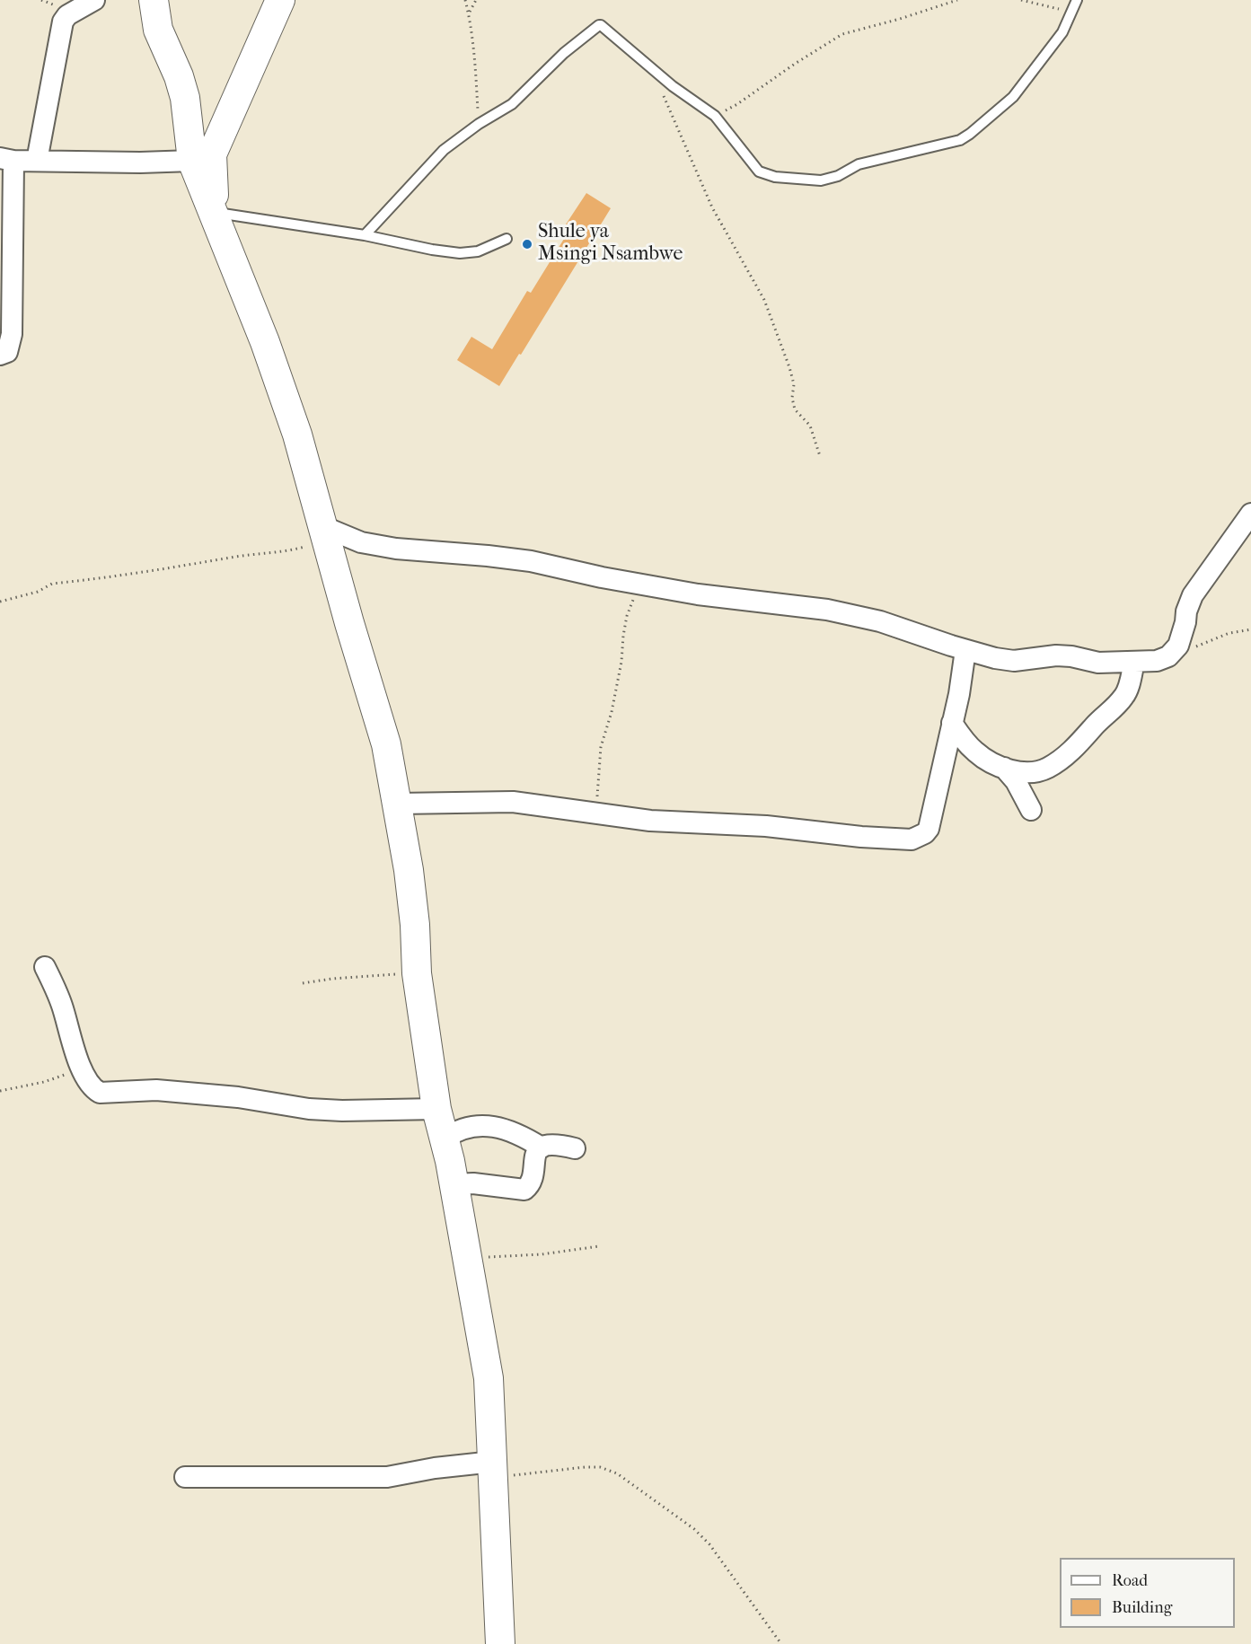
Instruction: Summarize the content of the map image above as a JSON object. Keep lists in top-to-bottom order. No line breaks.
{"places":["Shule ya Msingi Nsambwe"],"legend":["Road","Building"]}
